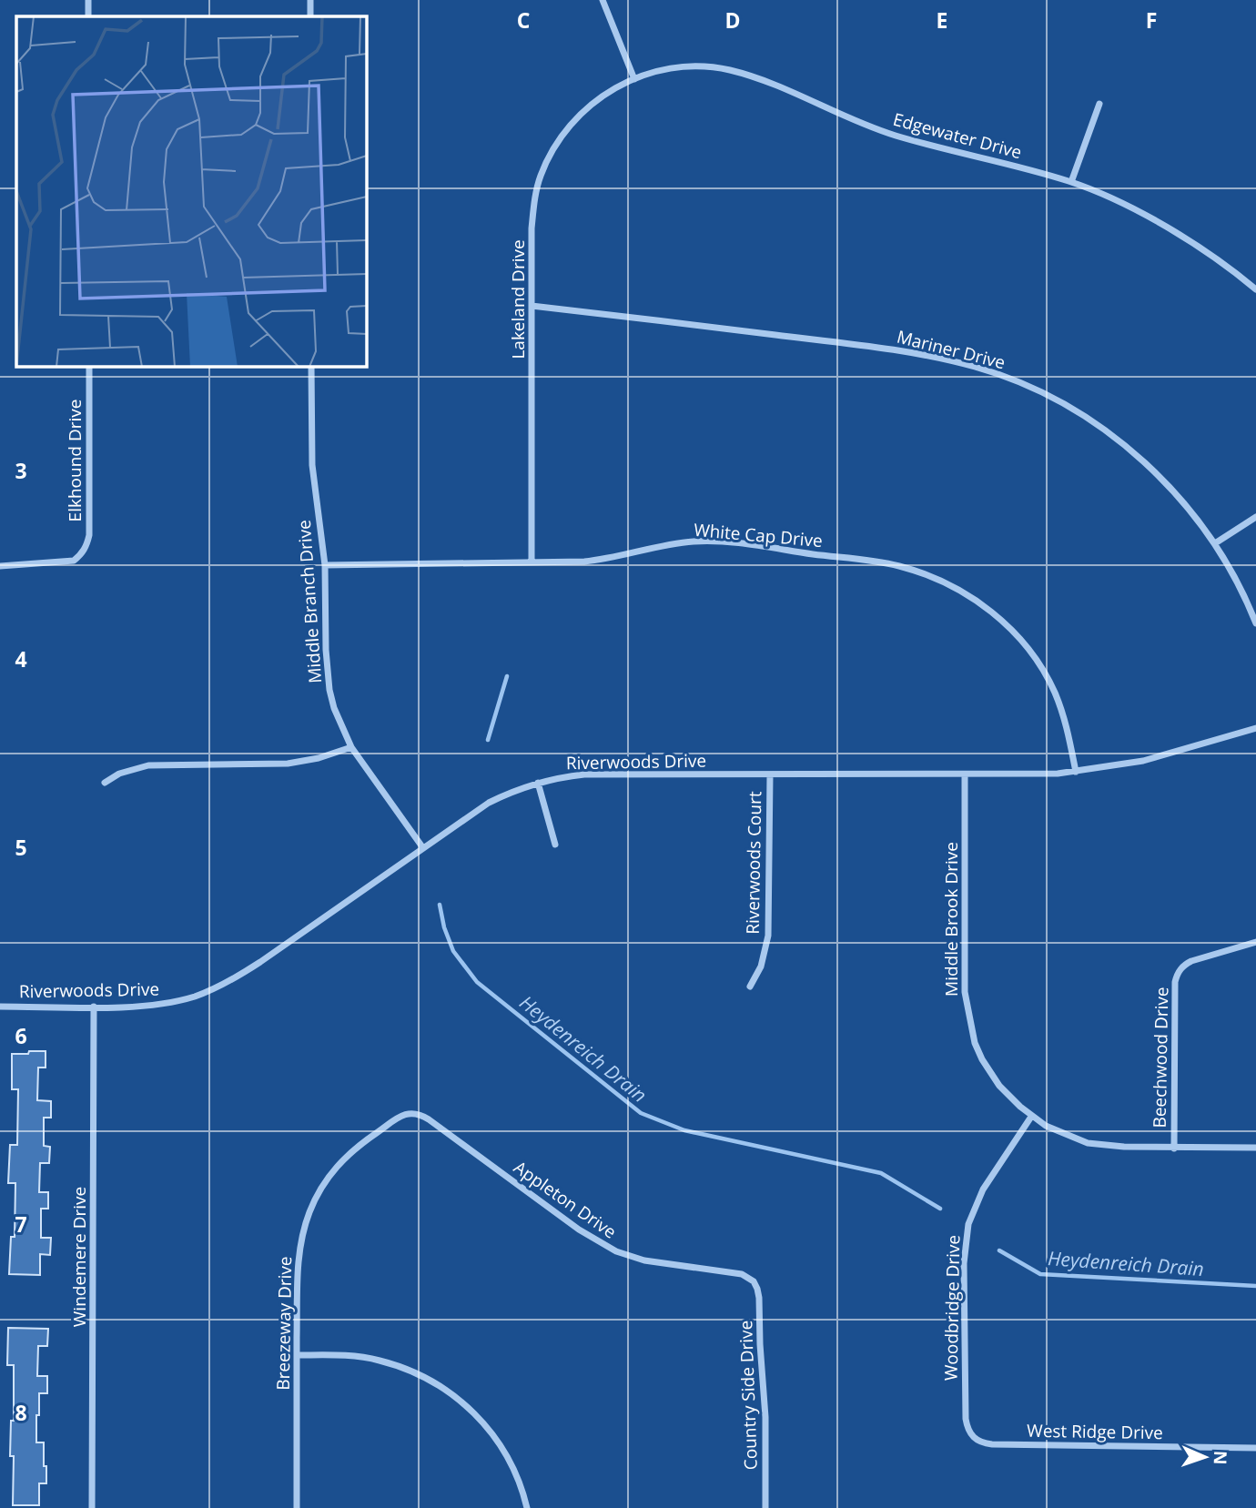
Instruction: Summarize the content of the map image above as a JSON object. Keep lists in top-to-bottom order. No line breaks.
{"streets":{"street":["Edgewater Drive","Lakeland Drive","Mariner Drive","Elkhound Drive","White Cap Drive","Middle Branch Drive","Riverwoods Drive","Riverwoods Court","Middle Brook Drive","Beechwood Drive","Appleton Drive","Windemere Drive","Woodbridge Drive","Breezeway Drive","Country Side Drive","West Ridge Drive"]},"crossings":[["Edgewater Drive","Lakeland Drive"],["Lakeland Drive","Mariner Drive"],["Lakeland Drive","White Cap Drive"],["White Cap Drive","Middle Branch Drive"],["White Cap Drive","Riverwoods Drive"],["Middle Branch Drive","Riverwoods Drive"],["Riverwoods Drive","Riverwoods Court"],["Riverwoods Drive","Middle Brook Drive"],["Riverwoods Drive","Windemere Drive"],["Middle Brook Drive","Beechwood Drive"],["Middle Brook Drive","Woodbridge Drive"],["Appleton Drive","Breezeway Drive"],["Appleton Drive","Country Side Drive"],["Woodbridge Drive","West Ridge Drive"]],"water":["Heydenreich Drain"],"north":"right","grid":{"columns":["C","D","E","F"],"rows":["3","4","5","6","7","8"]}}
